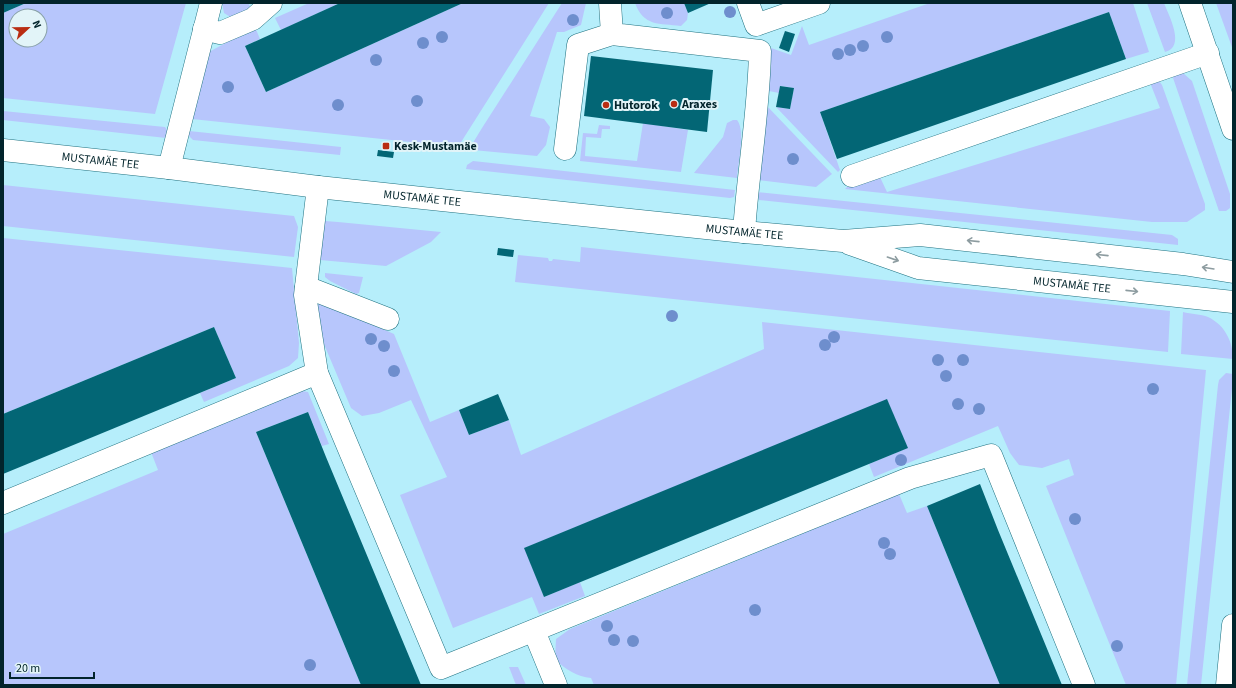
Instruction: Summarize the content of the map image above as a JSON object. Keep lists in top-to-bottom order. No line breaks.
{"streets":{"street":["MUSTAMÄE TEE"]},"places":{"other":["Araxes","Hutorok"],"transit":["Kesk-Mustamäe"]},"scale_bar":"20 m","north":"right"}
